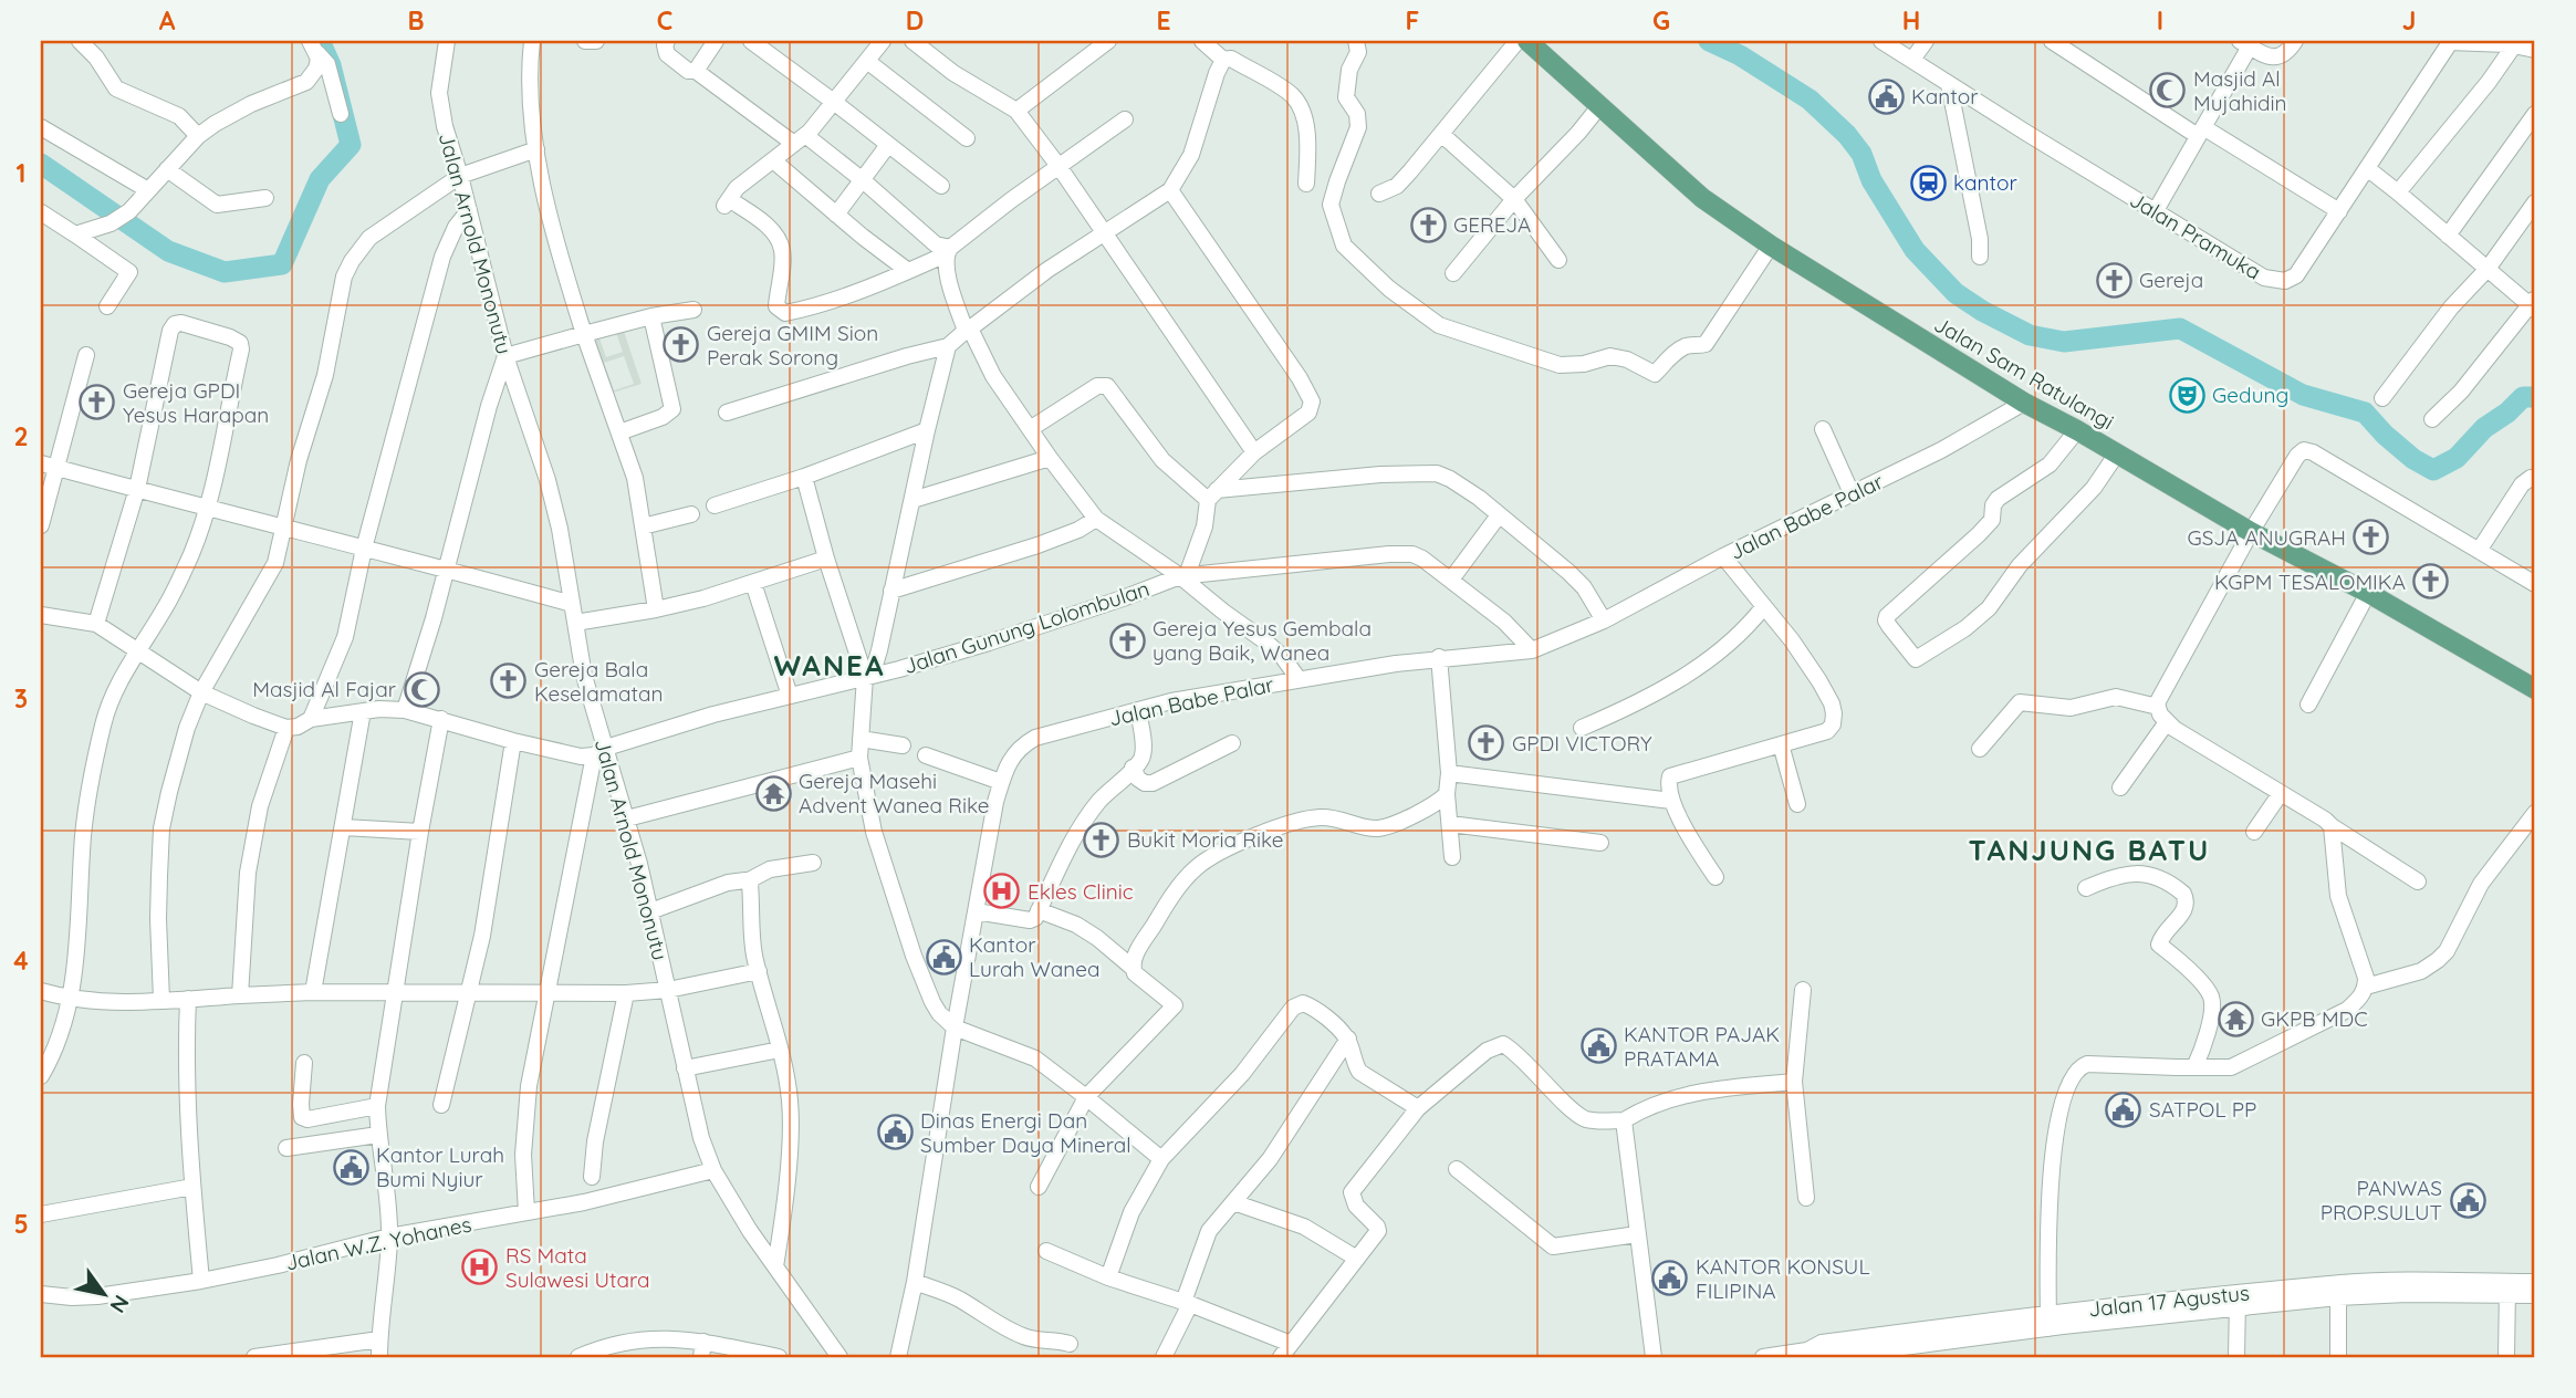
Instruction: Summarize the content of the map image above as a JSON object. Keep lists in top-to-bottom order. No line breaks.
{"streets":{"main road":["Jalan Sam Ratulangi"],"street":["Jalan Pramuka","Jalan Arnold Mononutu","Jalan Babe Palar","Jalan Gunung Lolombulan","Jalan W.Z. Yohanes","Jalan 17 Agustus"]},"crossings":[["Jalan Arnold Mononutu","Jalan Gunung Lolombulan"],["Jalan Arnold Mononutu","Jalan W.Z. Yohanes"],["Jalan Sam Ratulangi","Jalan Babe Palar"],["Jalan Babe Palar","Jalan Gunung Lolombulan"]],"districts":["WANEA","TANJUNG BATU"],"places":{"mosque":["Masjid Al Mujahidin","Masjid Al Fajar"],"public building":["Kantor","Kantor Lurah Wanea","KANTOR PAJAK PRATAMA","SATPOL PP","Dinas Energi Dan Sumber Daya Mineral","Kantor Lurah Bumi Nyiur","PANWAS PROP.SULUT","KANTOR KONSUL FILIPINA"],"station":["kantor"],"church":["GEREJA","Gereja","Gereja GMIM Sion Perak Sorong","Gereja GPDI Yesus Harapan","GSJA ANUGRAH","KGPM TESALOMIKA","Gereja Yesus Gembala yang Baik, Wanea","Gereja Bala Keselamatan","GPDI VICTORY","Bukit Moria Rike"],"theatre":["Gedung"],"temple":["Gereja Masehi Advent Wanea Rike","GKPB MDC"],"hospital":["Ekles Clinic","RS Mata Sulawesi Utara"]},"north":"bottom right","grid":{"columns":["A","B","C","D","E","F","G","H","I","J"],"rows":["1","2","3","4","5"]}}
